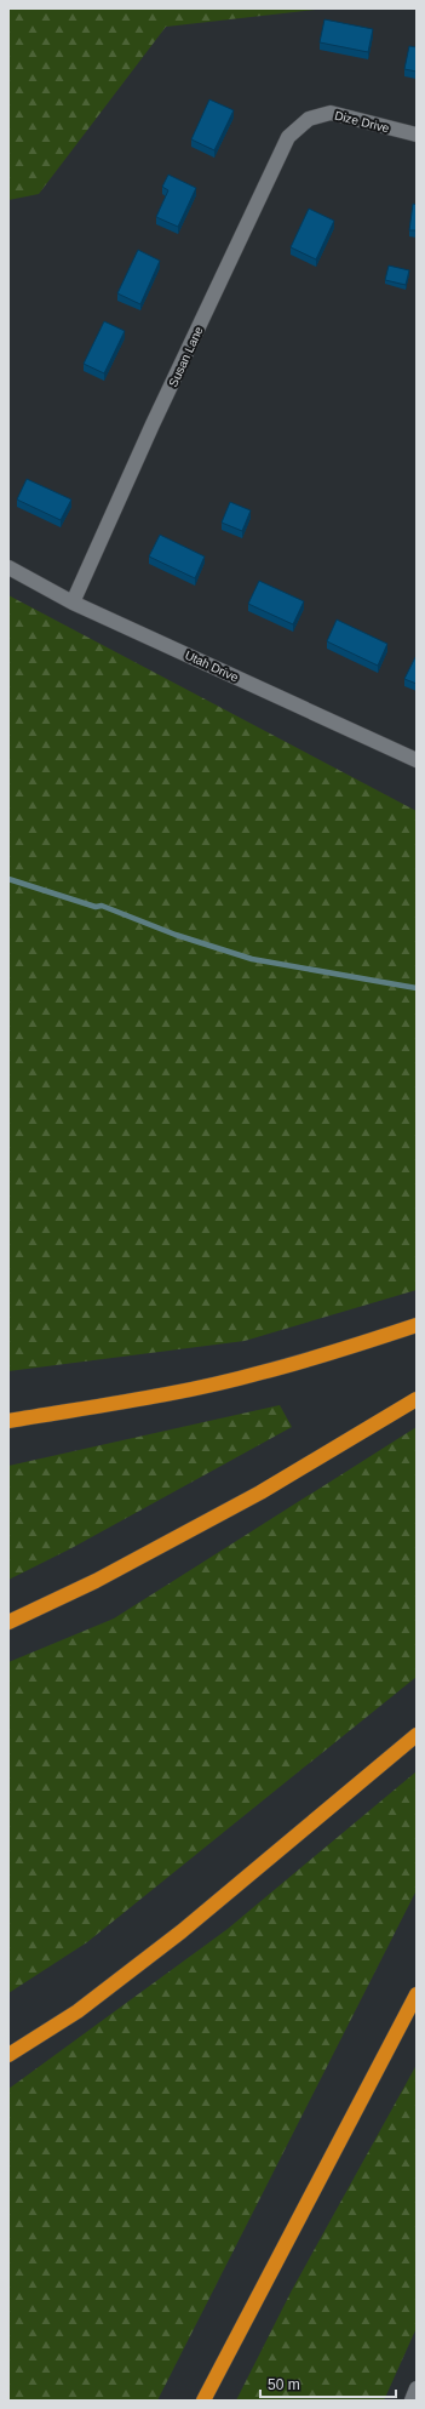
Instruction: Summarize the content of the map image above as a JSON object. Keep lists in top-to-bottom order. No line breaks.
{"streets":{"street":["Dize Drive","Susan Lane","Utah Drive"]},"crossings":[["Dize Drive","Susan Lane"],["Susan Lane","Utah Drive"]],"scale_bar":"50 m"}
